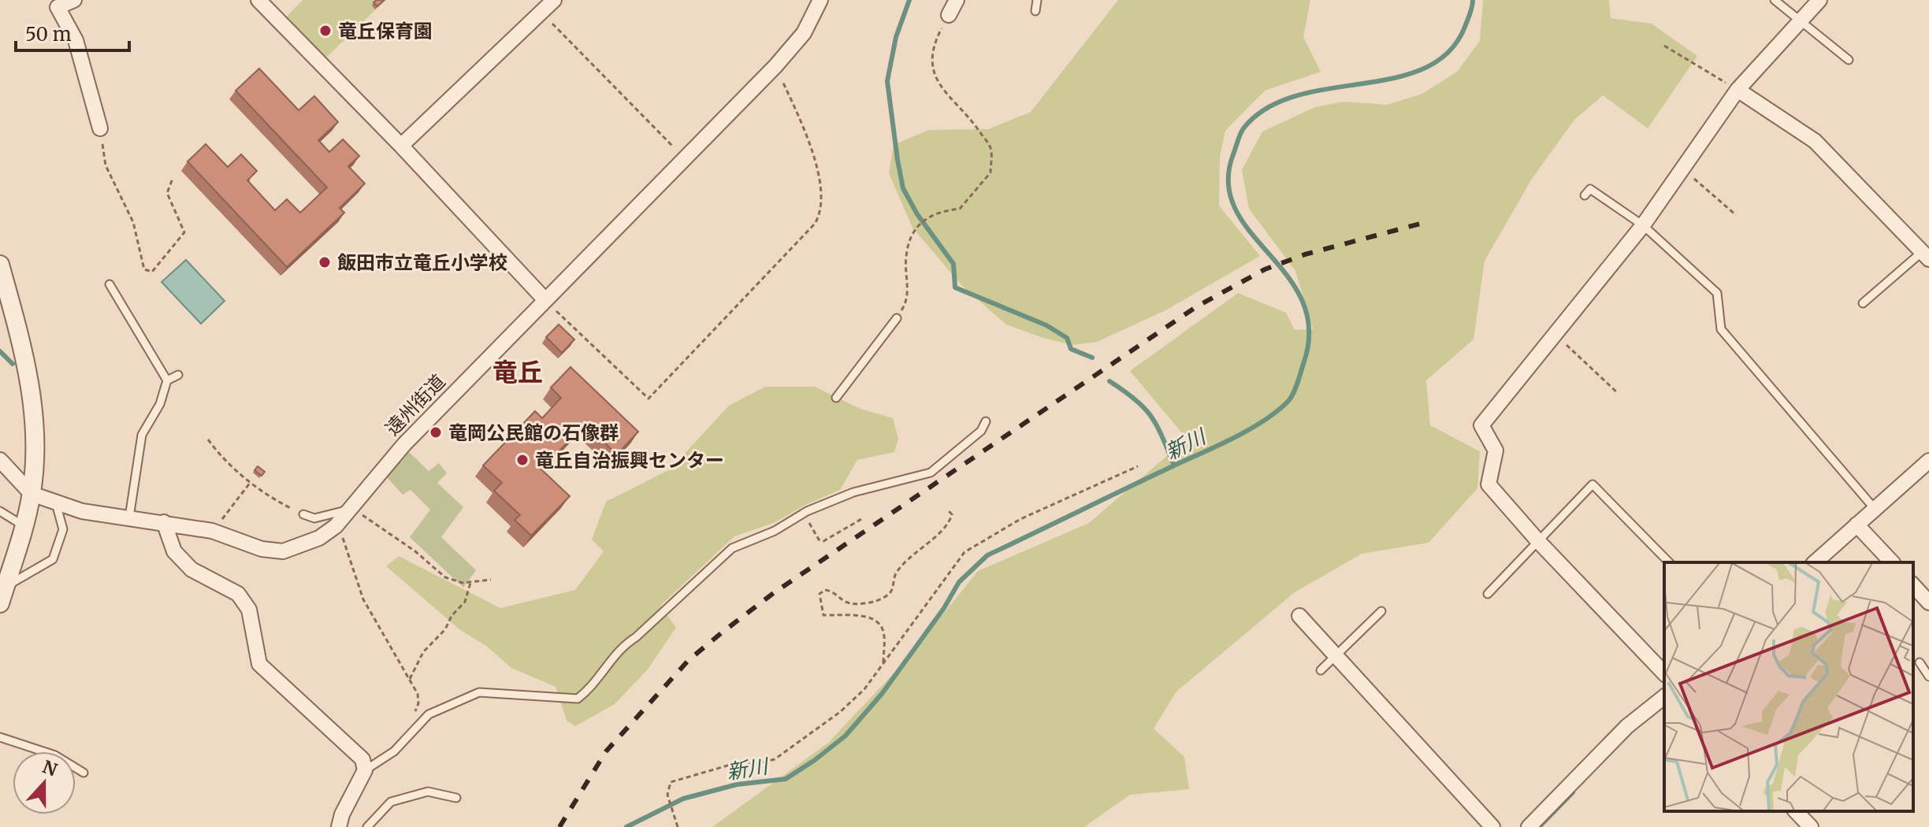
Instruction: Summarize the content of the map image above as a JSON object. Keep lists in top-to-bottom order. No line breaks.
{"streets":{"street":["遠州街道"]},"districts":["竜丘"],"water":["新川"],"places":["竜丘保育園","飯田市立竜丘小学校","竜岡公民館の石像群","竜丘自治振興センター"],"scale_bar":"50 m","north":"top"}
